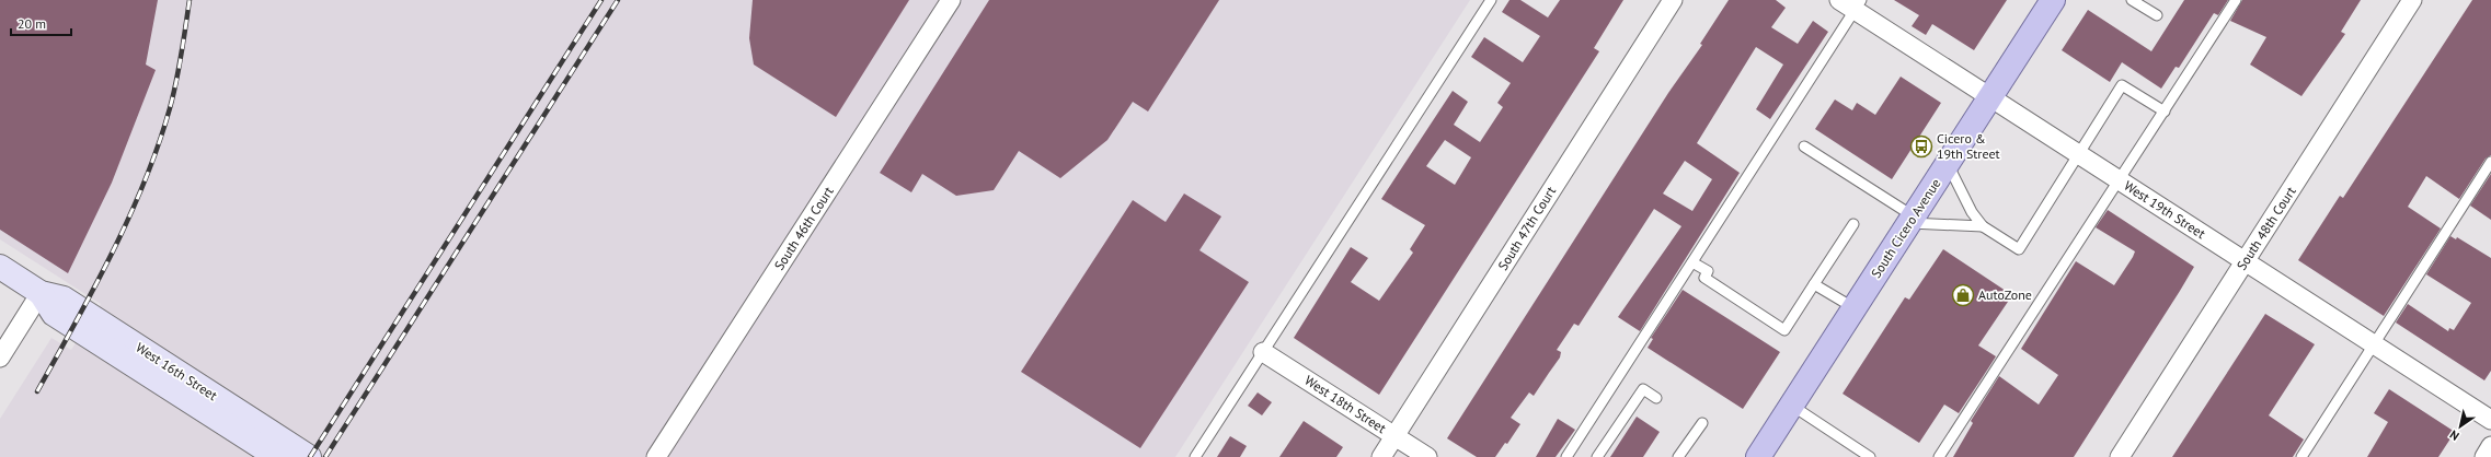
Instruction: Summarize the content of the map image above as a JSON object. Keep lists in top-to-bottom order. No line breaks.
{"streets":{"main road":["South Cicero Avenue"],"street":["West 19th Street","South 46th Court","South 47th Court","South 48th Court","West 16th Street","West 18th Street"]},"crossings":[["West 19th Street","South Cicero Avenue"],["West 19th Street","South 48th Court"],["South 47th Court","West 18th Street"]],"places":{"bus stop":["Cicero & 19th Street"],"shop":["AutoZone"]},"scale_bar":"20 m","north":"bottom left"}
